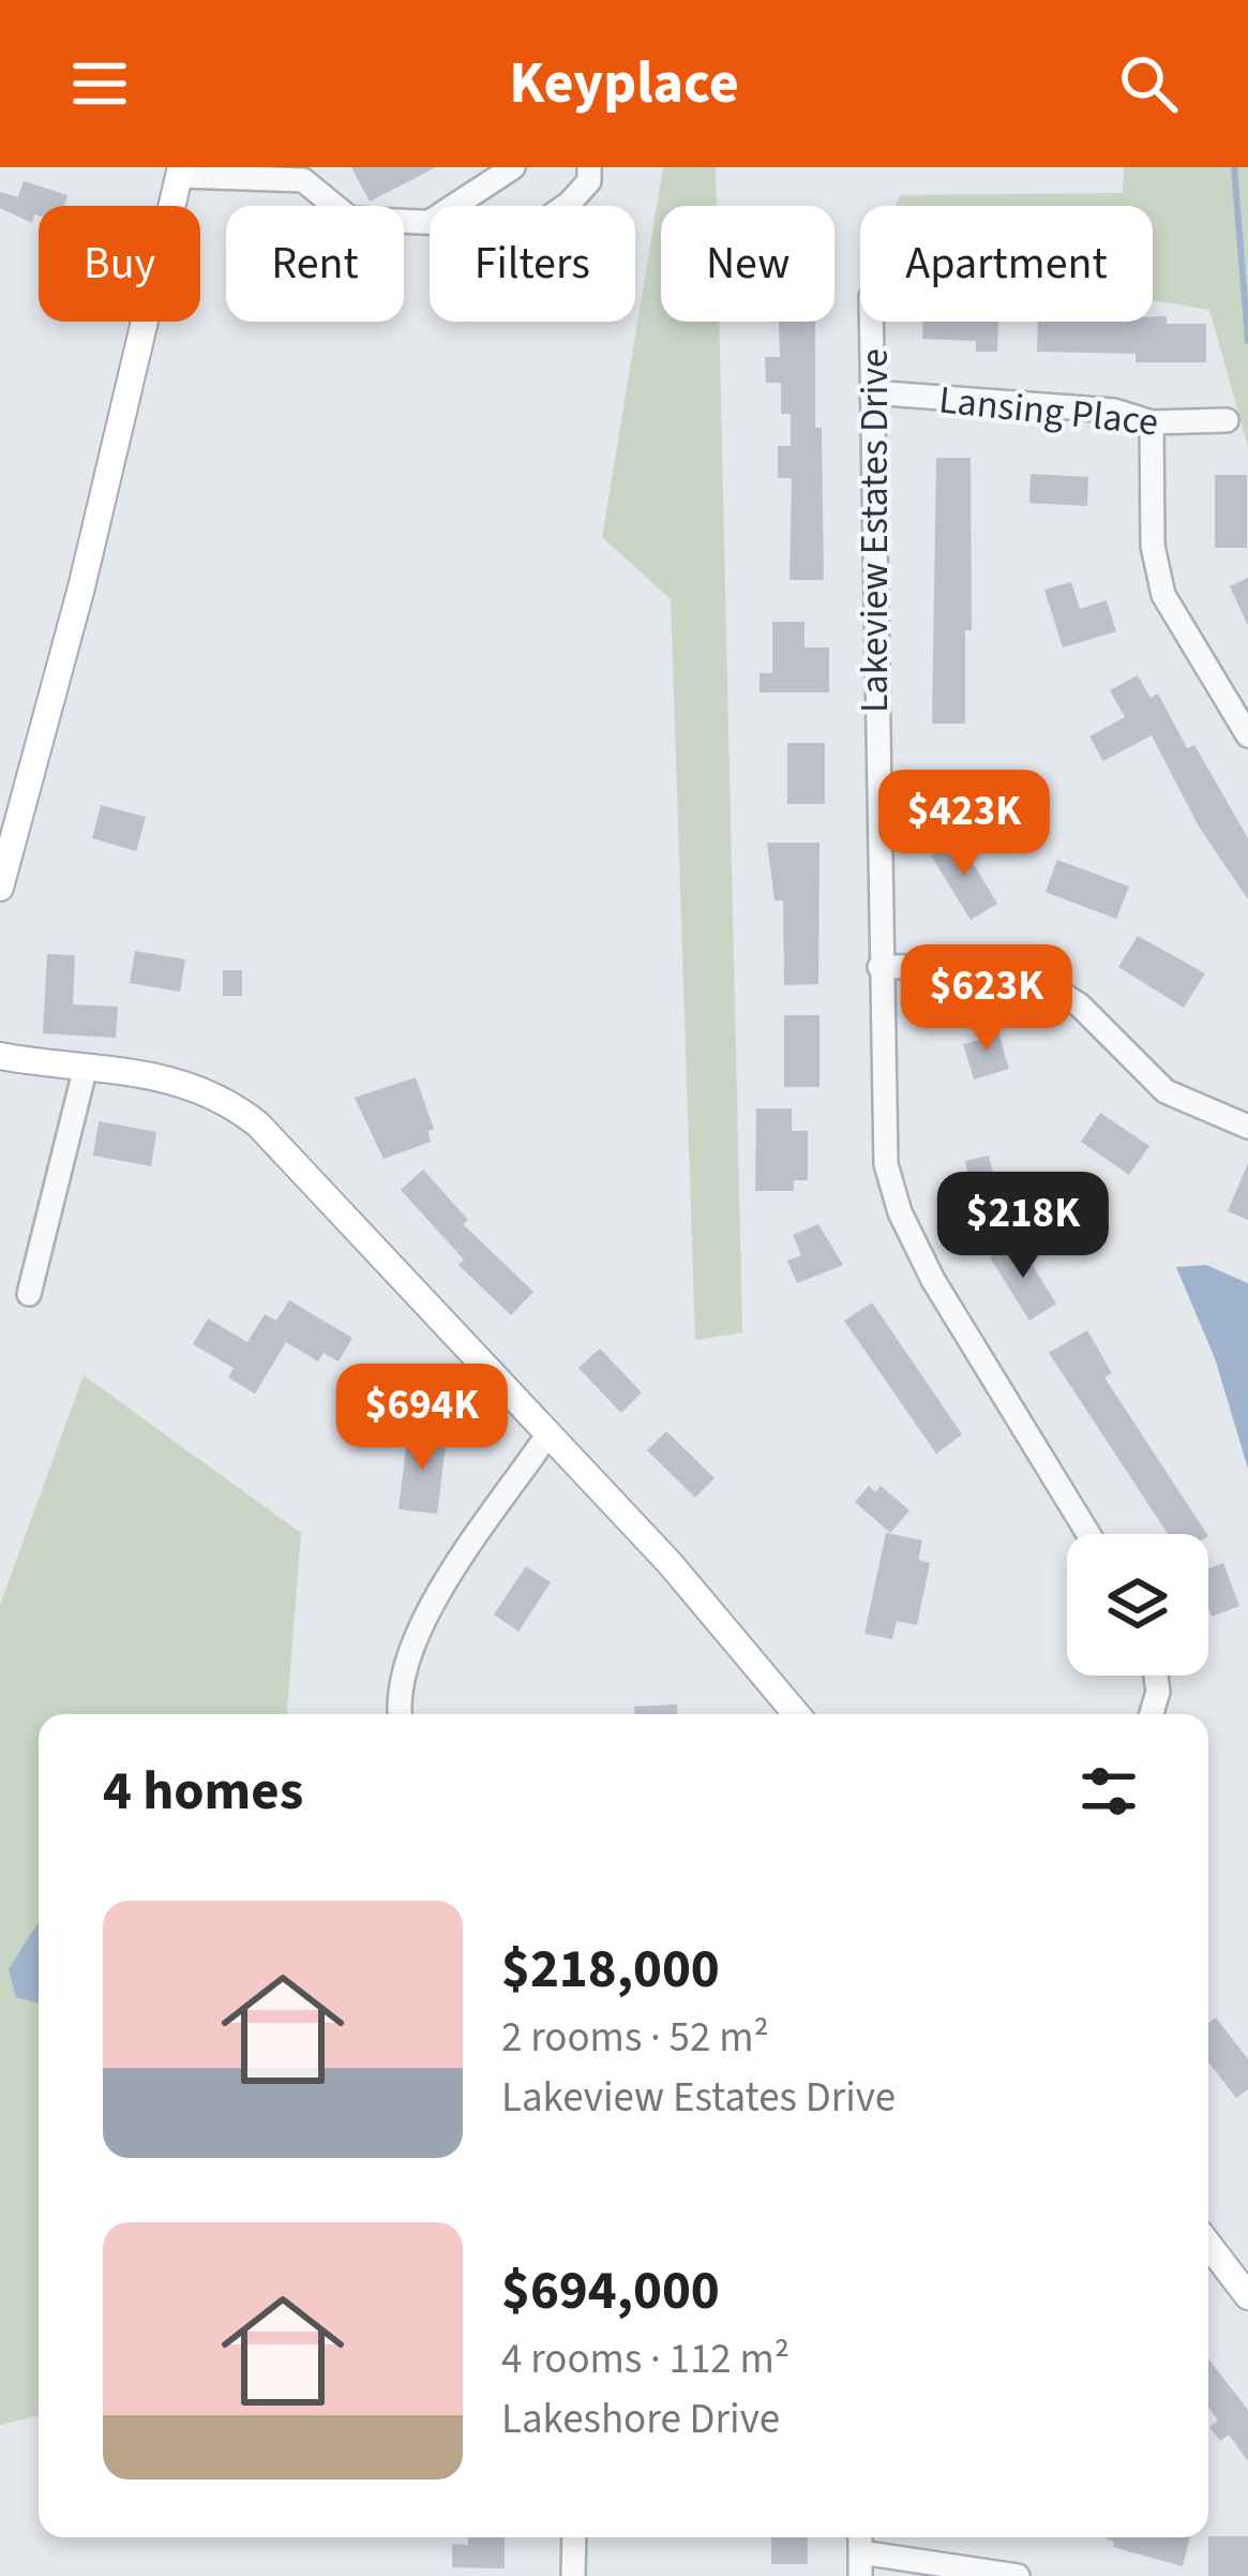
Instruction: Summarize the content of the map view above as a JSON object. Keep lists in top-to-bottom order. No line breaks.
{"streets":{"street":["Lansing Place","Lakeview Estates Drive"]},"crossings":[["Lansing Place","Lakeview Estates Drive"]],"page":{"header":"Keyplace","chip":["Buy","Rent","Filters","New","Apartment"],"price":["$423K","$623K","$218K","$694K"],"heading":"4 homes","list":[{"name":"$218,000","note":"2 rooms · 52 m² · Lakeview Estates Drive"},{"name":"$694,000","note":"4 rooms · 112 m² · Lakeshore Drive"}]}}
